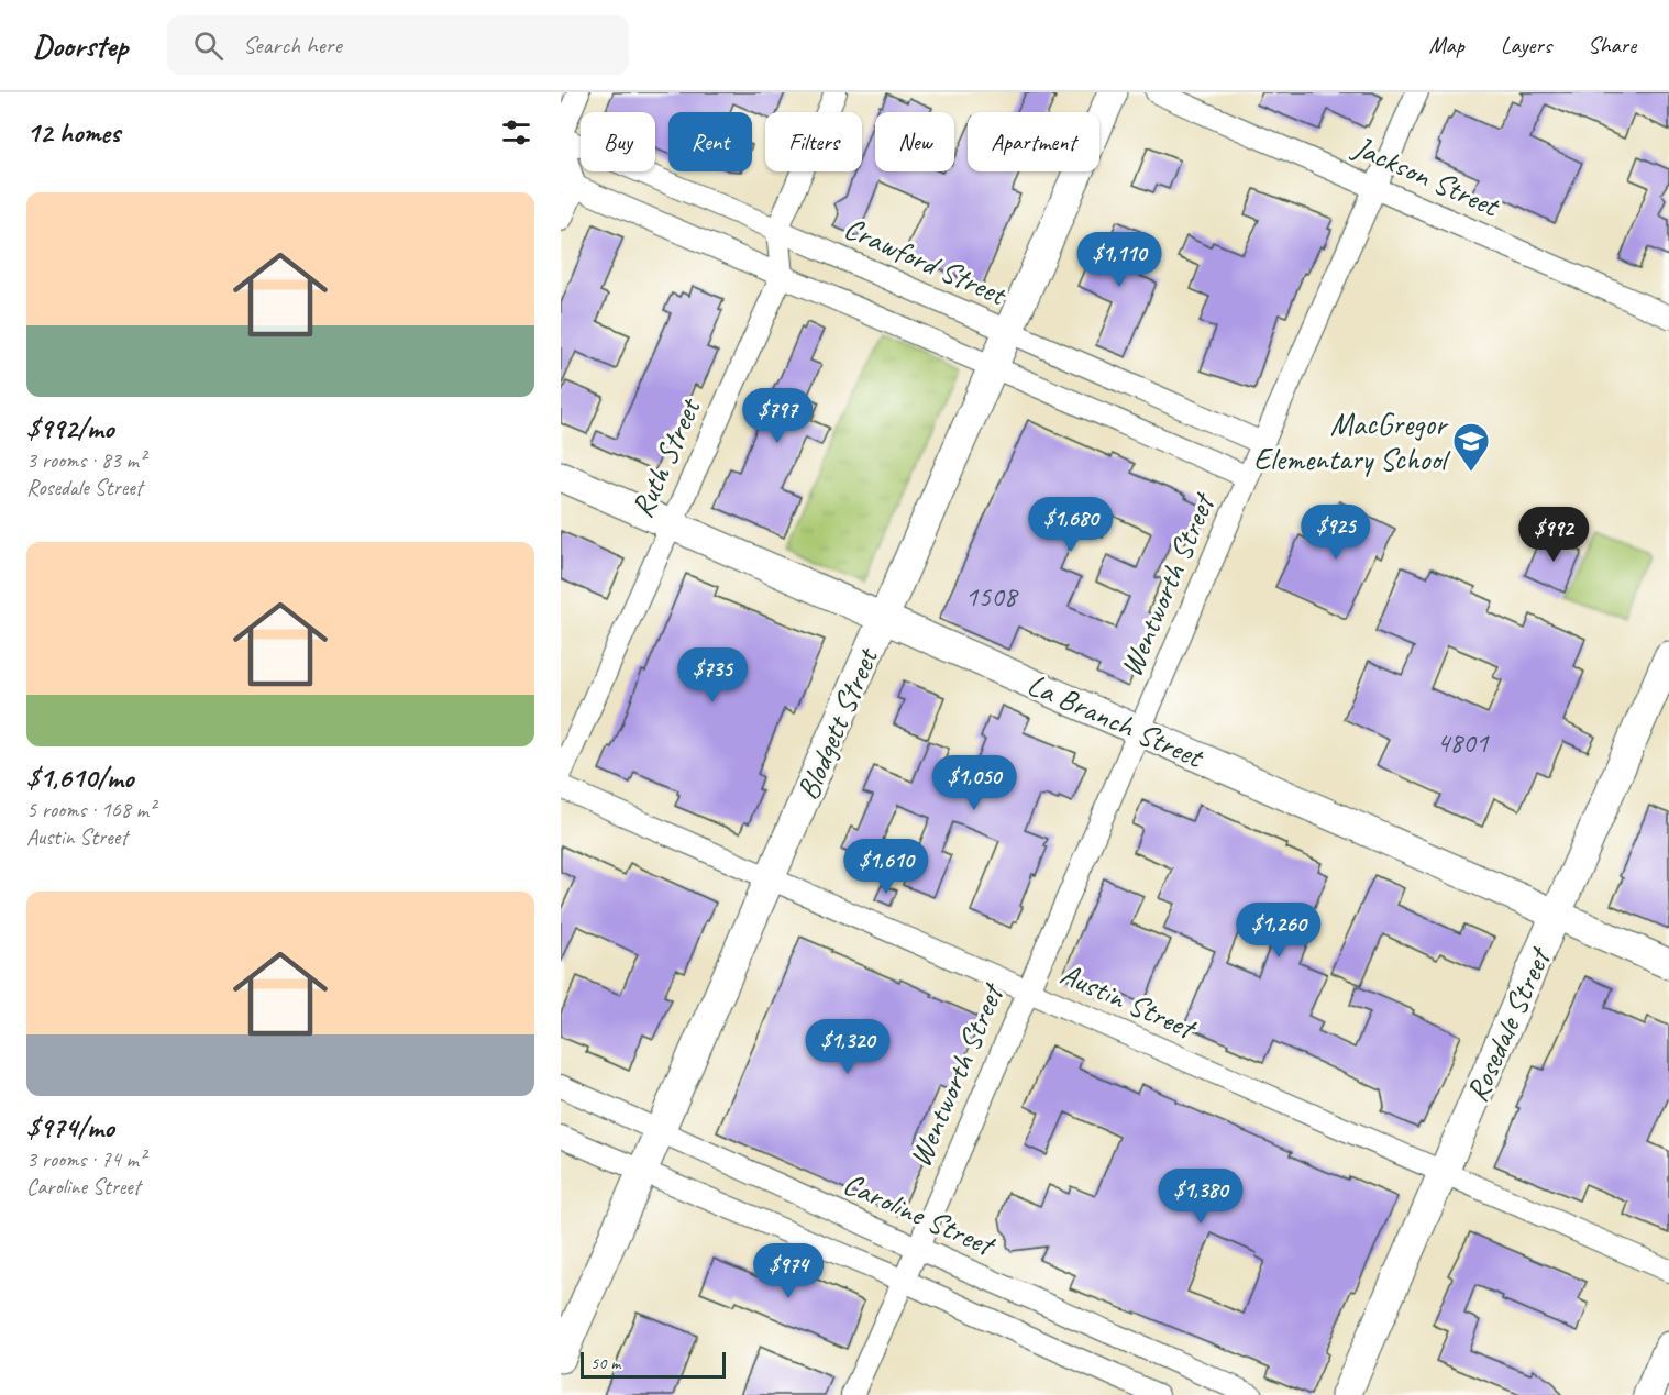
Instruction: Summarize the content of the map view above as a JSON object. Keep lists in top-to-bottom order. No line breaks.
{"streets":{"street":["Jackson Street","Crawford Street","Ruth Street","Wentworth Street","La Branch Street","Blodgett Street","Austin Street","Rosedale Street","Caroline Street"]},"crossings":[["Jackson Street","Wentworth Street"],["Crawford Street","Ruth Street"],["Crawford Street","Wentworth Street"],["Crawford Street","Blodgett Street"],["Ruth Street","La Branch Street"],["Wentworth Street","La Branch Street"],["Wentworth Street","Austin Street"],["Wentworth Street","Caroline Street"],["La Branch Street","Blodgett Street"],["La Branch Street","Rosedale Street"],["Blodgett Street","Austin Street"],["Blodgett Street","Caroline Street"],["Austin Street","Rosedale Street"]],"places":{"school or university":["MacGregor Elementary School"]},"house_numbers":["1508","4801"],"scale_bar":"50 m","page":{"header":"Doorstep","search":"Search here","nav":["Map","Layers","Share"],"heading":"12 homes","chip":["Buy","Rent","Filters","New","Apartment"],"list":[{"name":"$992/mo","note":"3 rooms · 83 m² · Rosedale Street"},{"name":"$1,610/mo","note":"5 rooms · 168 m² · Austin Street"},{"name":"$974/mo","note":"3 rooms · 74 m² · Caroline Street"}],"price":["$1,110","$797","$1,680","$925","$992","$735","$1,050","$1,610","$1,260","$1,320","$1,380","$974"],"scale":"50 m"}}
